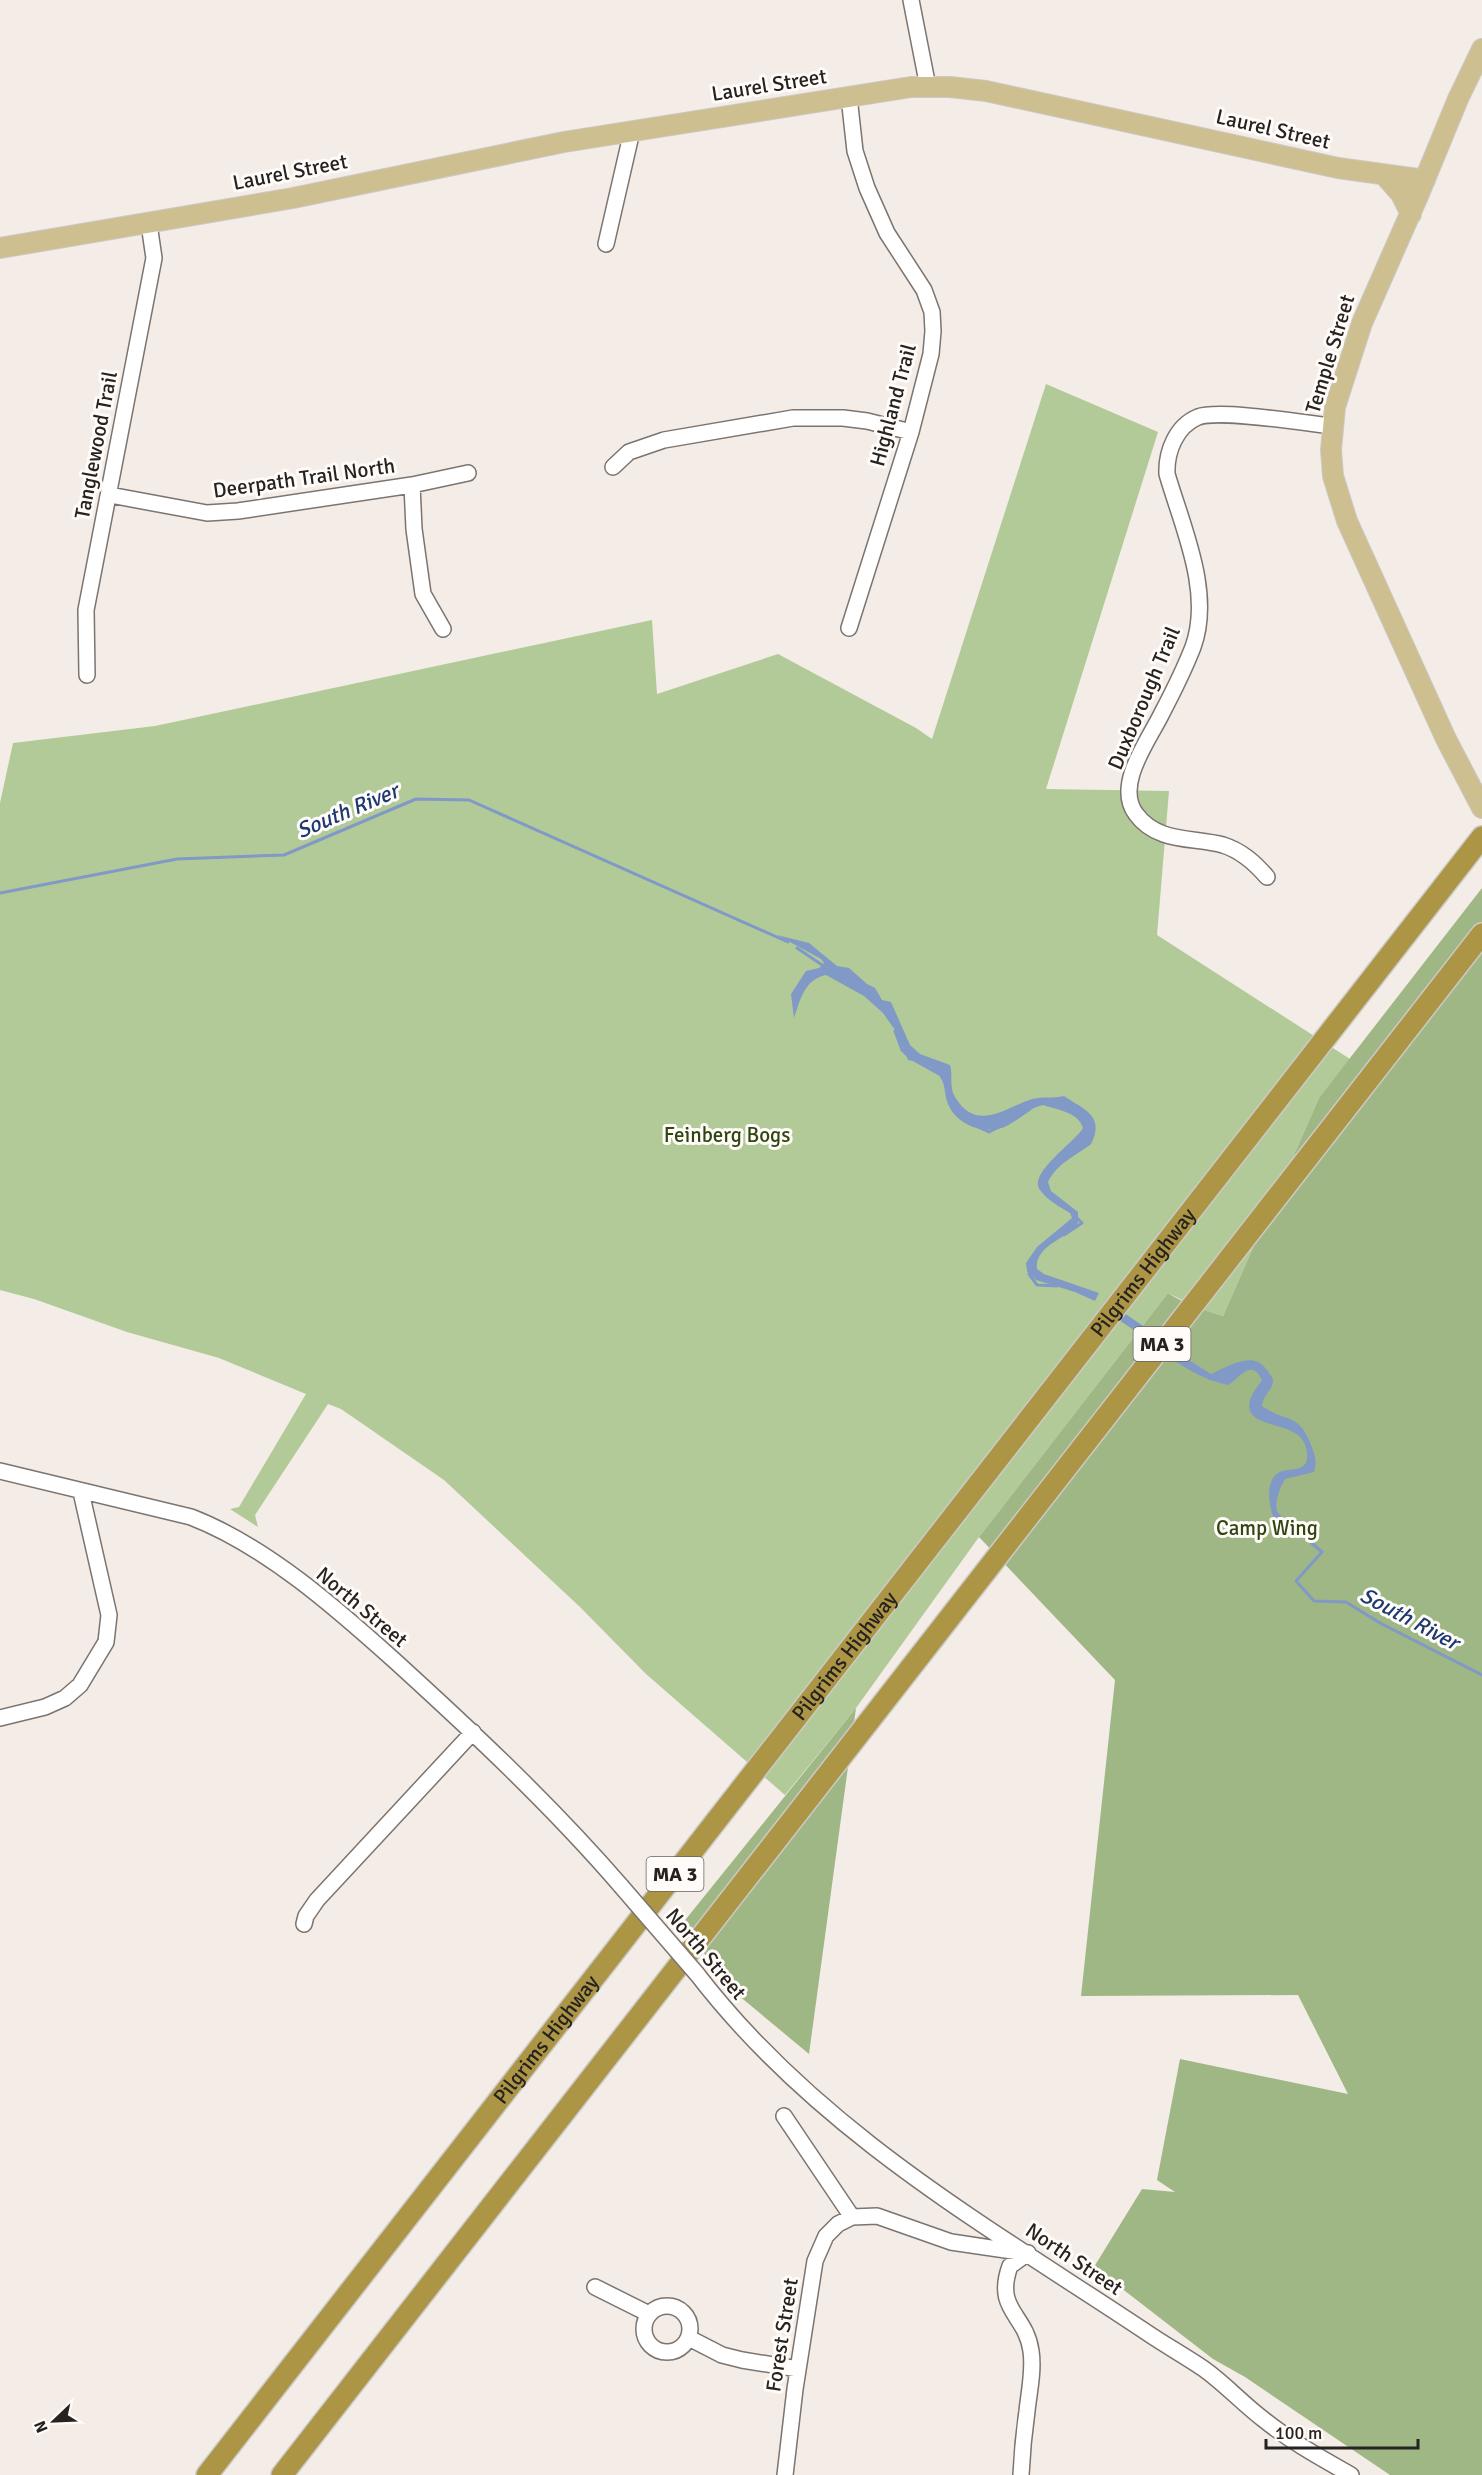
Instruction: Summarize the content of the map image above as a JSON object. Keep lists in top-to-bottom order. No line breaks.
{"streets":{"highway":["Pilgrims Highway","MA 3"],"main road":["Laurel Street","Temple Street"],"street":["Highland Trail","Tanglewood Trail","Deerpath Trail North","Duxborough Trail","North Street","Forest Street"]},"crossings":[["Laurel Street","Temple Street"],["Laurel Street","Highland Trail"],["Laurel Street","Tanglewood Trail"],["Temple Street","Duxborough Trail"],["Tanglewood Trail","Deerpath Trail North"]],"water":["South River"],"parks":["Feinberg Bogs","Camp Wing"],"scale_bar":"100 m","north":"bottom left"}
